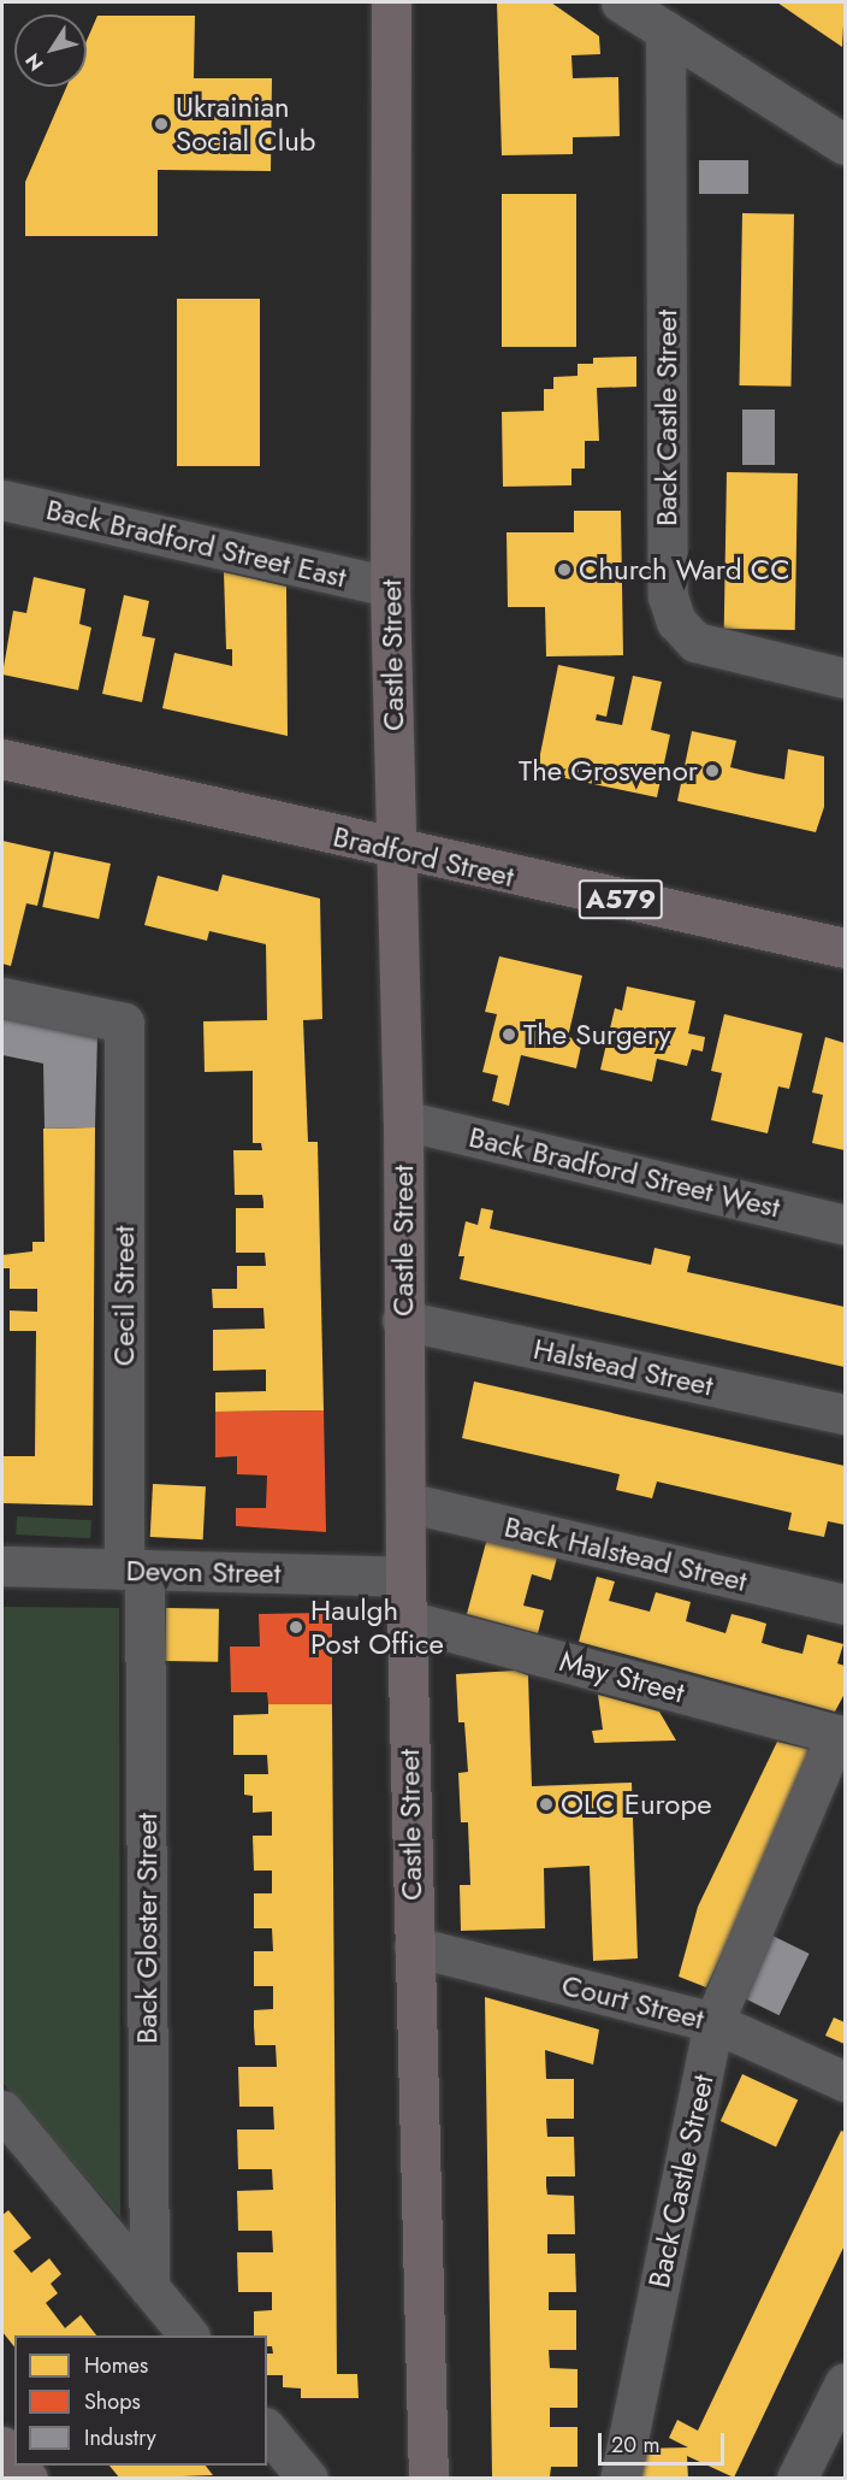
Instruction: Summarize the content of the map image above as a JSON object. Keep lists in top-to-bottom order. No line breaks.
{"streets":{"main road":["Castle Street","Bradford Street","A579"],"street":["Back Castle Street","Back Bradford Street East","Back Bradford Street West","Cecil Street","Halstead Street","Back Halstead Street","Devon Street","May Street","Back Gloster Street","Court Street"]},"crossings":[["Back Castle Street","May Street"],["Back Castle Street","Court Street"],["Back Bradford Street East","Castle Street"],["Castle Street","Bradford Street"],["Castle Street","Back Bradford Street West"],["Castle Street","Halstead Street"],["Castle Street","Back Halstead Street"],["Castle Street","Devon Street"],["Castle Street","May Street"],["Castle Street","Court Street"],["Cecil Street","Devon Street"],["Cecil Street","Back Gloster Street"],["Devon Street","Back Gloster Street"]],"places":["Ukrainian Social Club","Church Ward CC","The Grosvenor","The Surgery","Haulgh Post Office","OLC Europe"],"legend":["Homes","Shops","Industry"],"scale_bar":"20 m","north":"bottom left"}
